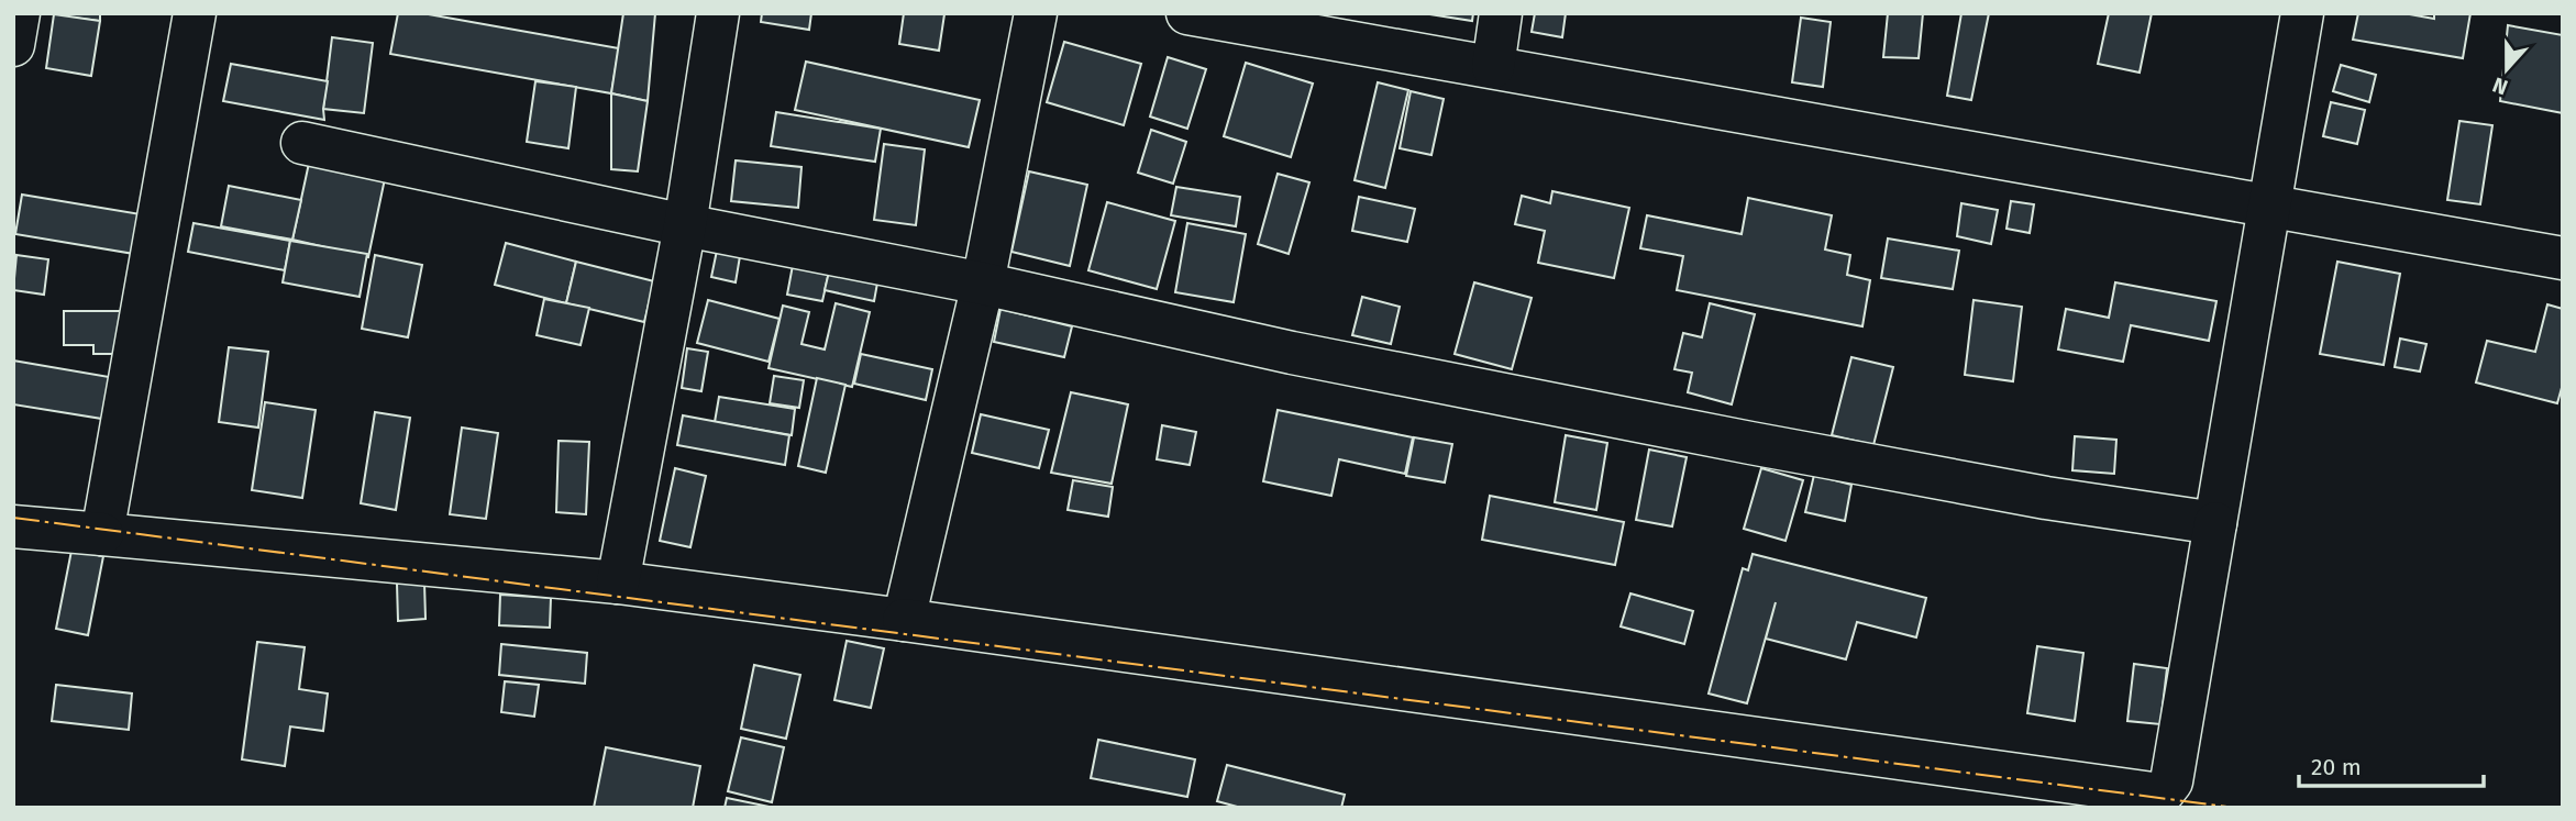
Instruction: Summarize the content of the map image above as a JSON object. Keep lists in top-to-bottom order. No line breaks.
{"scale_bar":"20 m","north":"bottom"}
